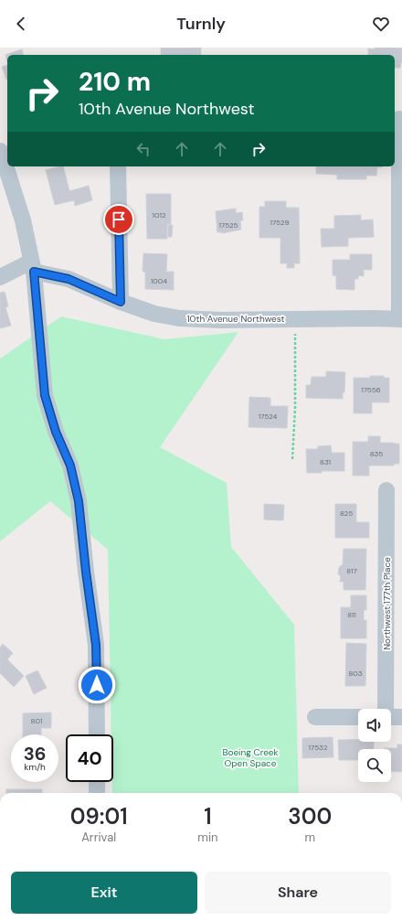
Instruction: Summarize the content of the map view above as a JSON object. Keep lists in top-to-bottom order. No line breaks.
{"streets":{"street":["10th Avenue Northwest","Northwest 177th Place"]},"parks":["Boeing Creek Open Space"],"house_numbers":["1012","17529","17525","1004","17556","17524","835","831","825","817","811","803","801","17532"],"page":{"header":"Turnly","turn":["210 m","10th Avenue Northwest"],"speed":"36 km/h","limit":"40","eta":["09:01","Arrival","1","min","300","m"],"buttons":["Exit","Share"]}}
